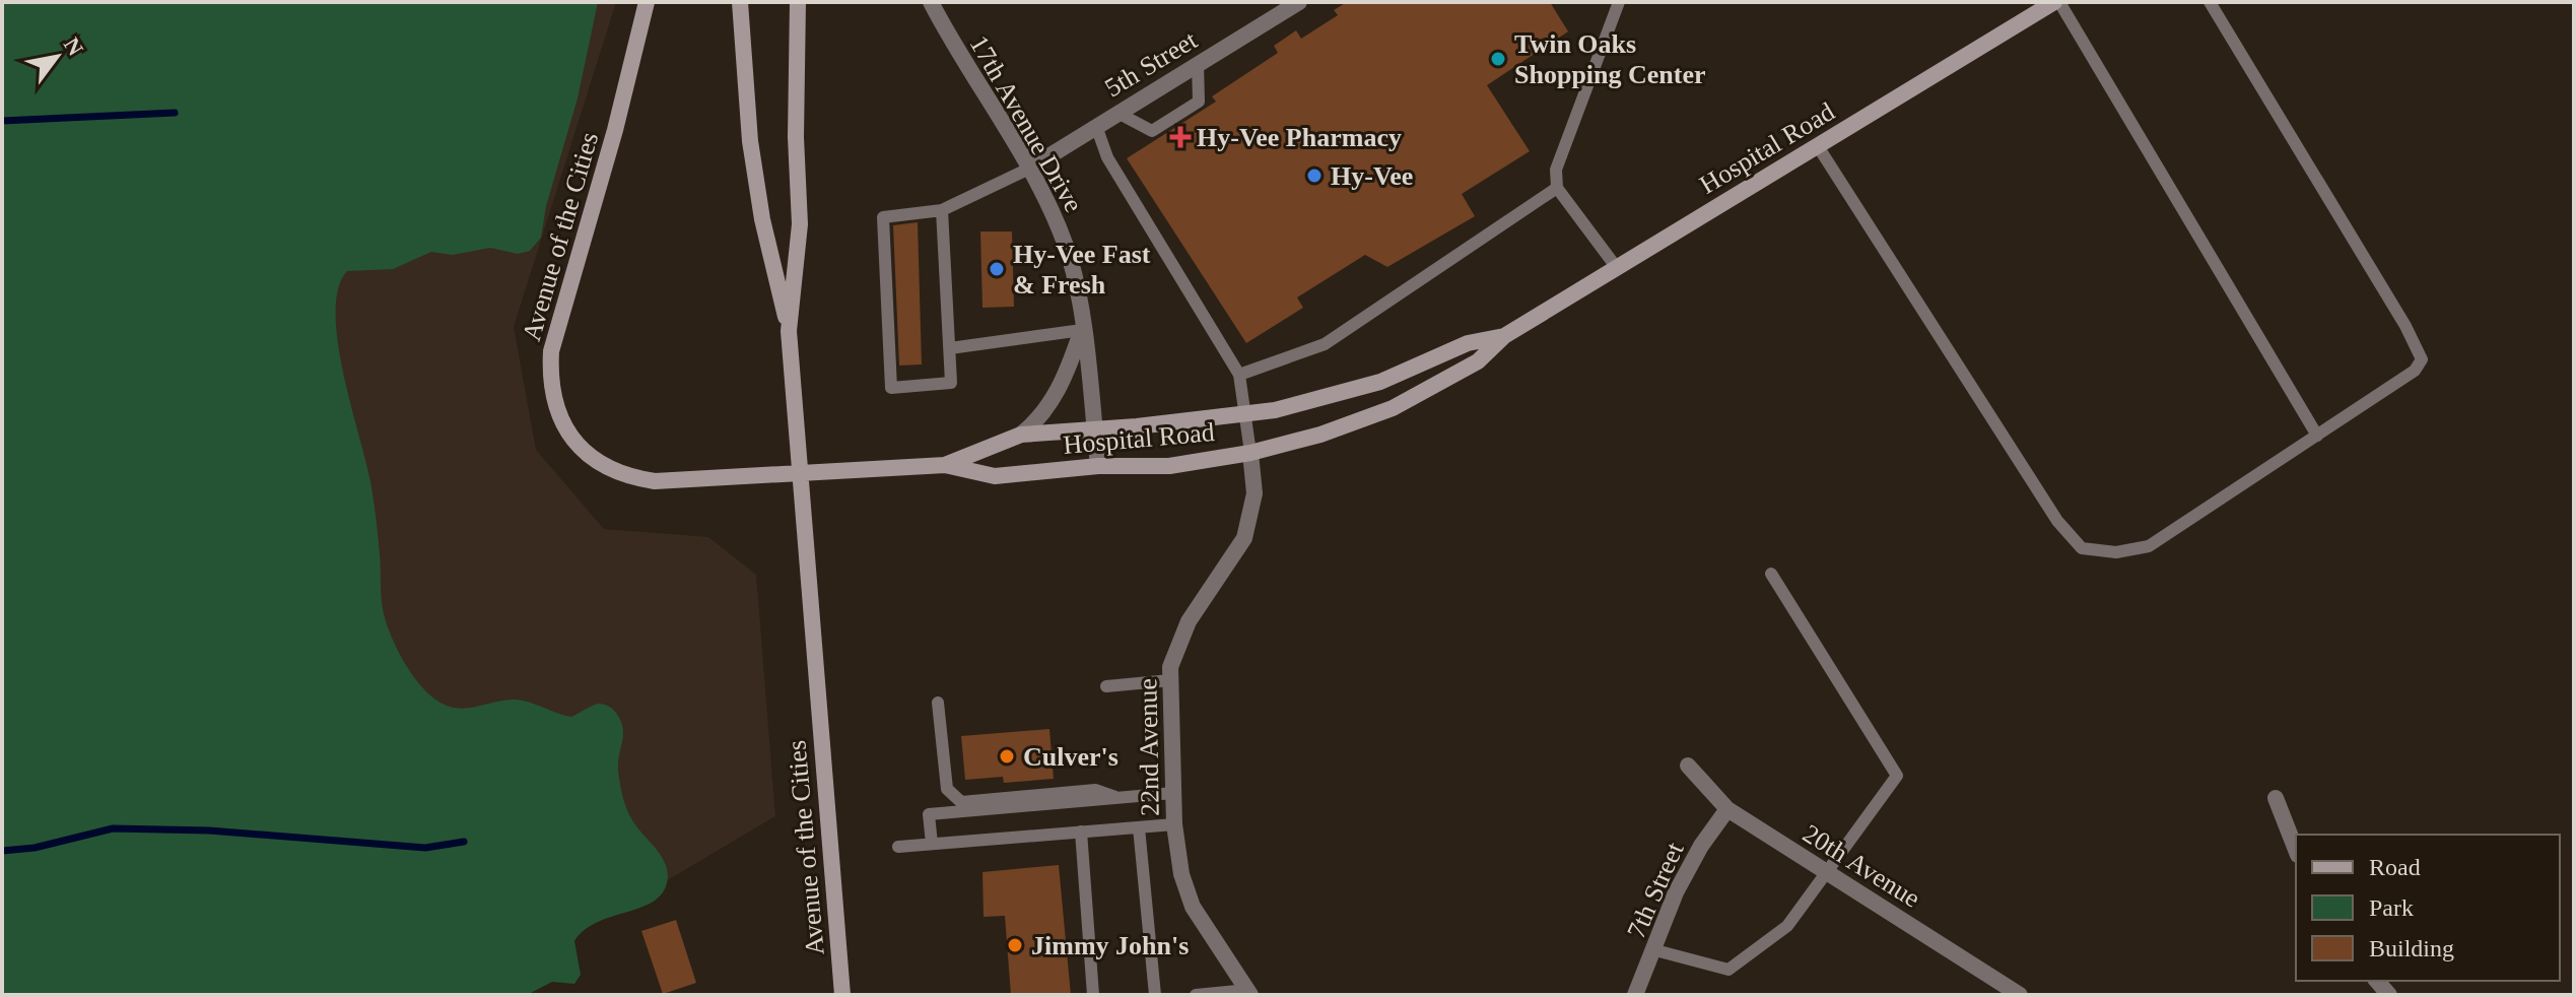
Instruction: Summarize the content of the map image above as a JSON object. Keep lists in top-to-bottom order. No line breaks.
{"streets":{"street":["5th Street","17th Avenue Drive","Hospital Road","Avenue of the Cities","22nd Avenue","20th Avenue","7th Street"]},"crossings":[["5th Street","17th Avenue Drive"],["17th Avenue Drive","Hospital Road"],["Hospital Road","Avenue of the Cities"],["Hospital Road","22nd Avenue"],["20th Avenue","7th Street"]],"places":{"other":["Twin Oaks Shopping Center","Hy-Vee","Hy-Vee Fast & Fresh","Culver's","Jimmy John's"],"health":["Hy-Vee Pharmacy"]},"legend":["Road","Park","Building"],"north":"top right"}
